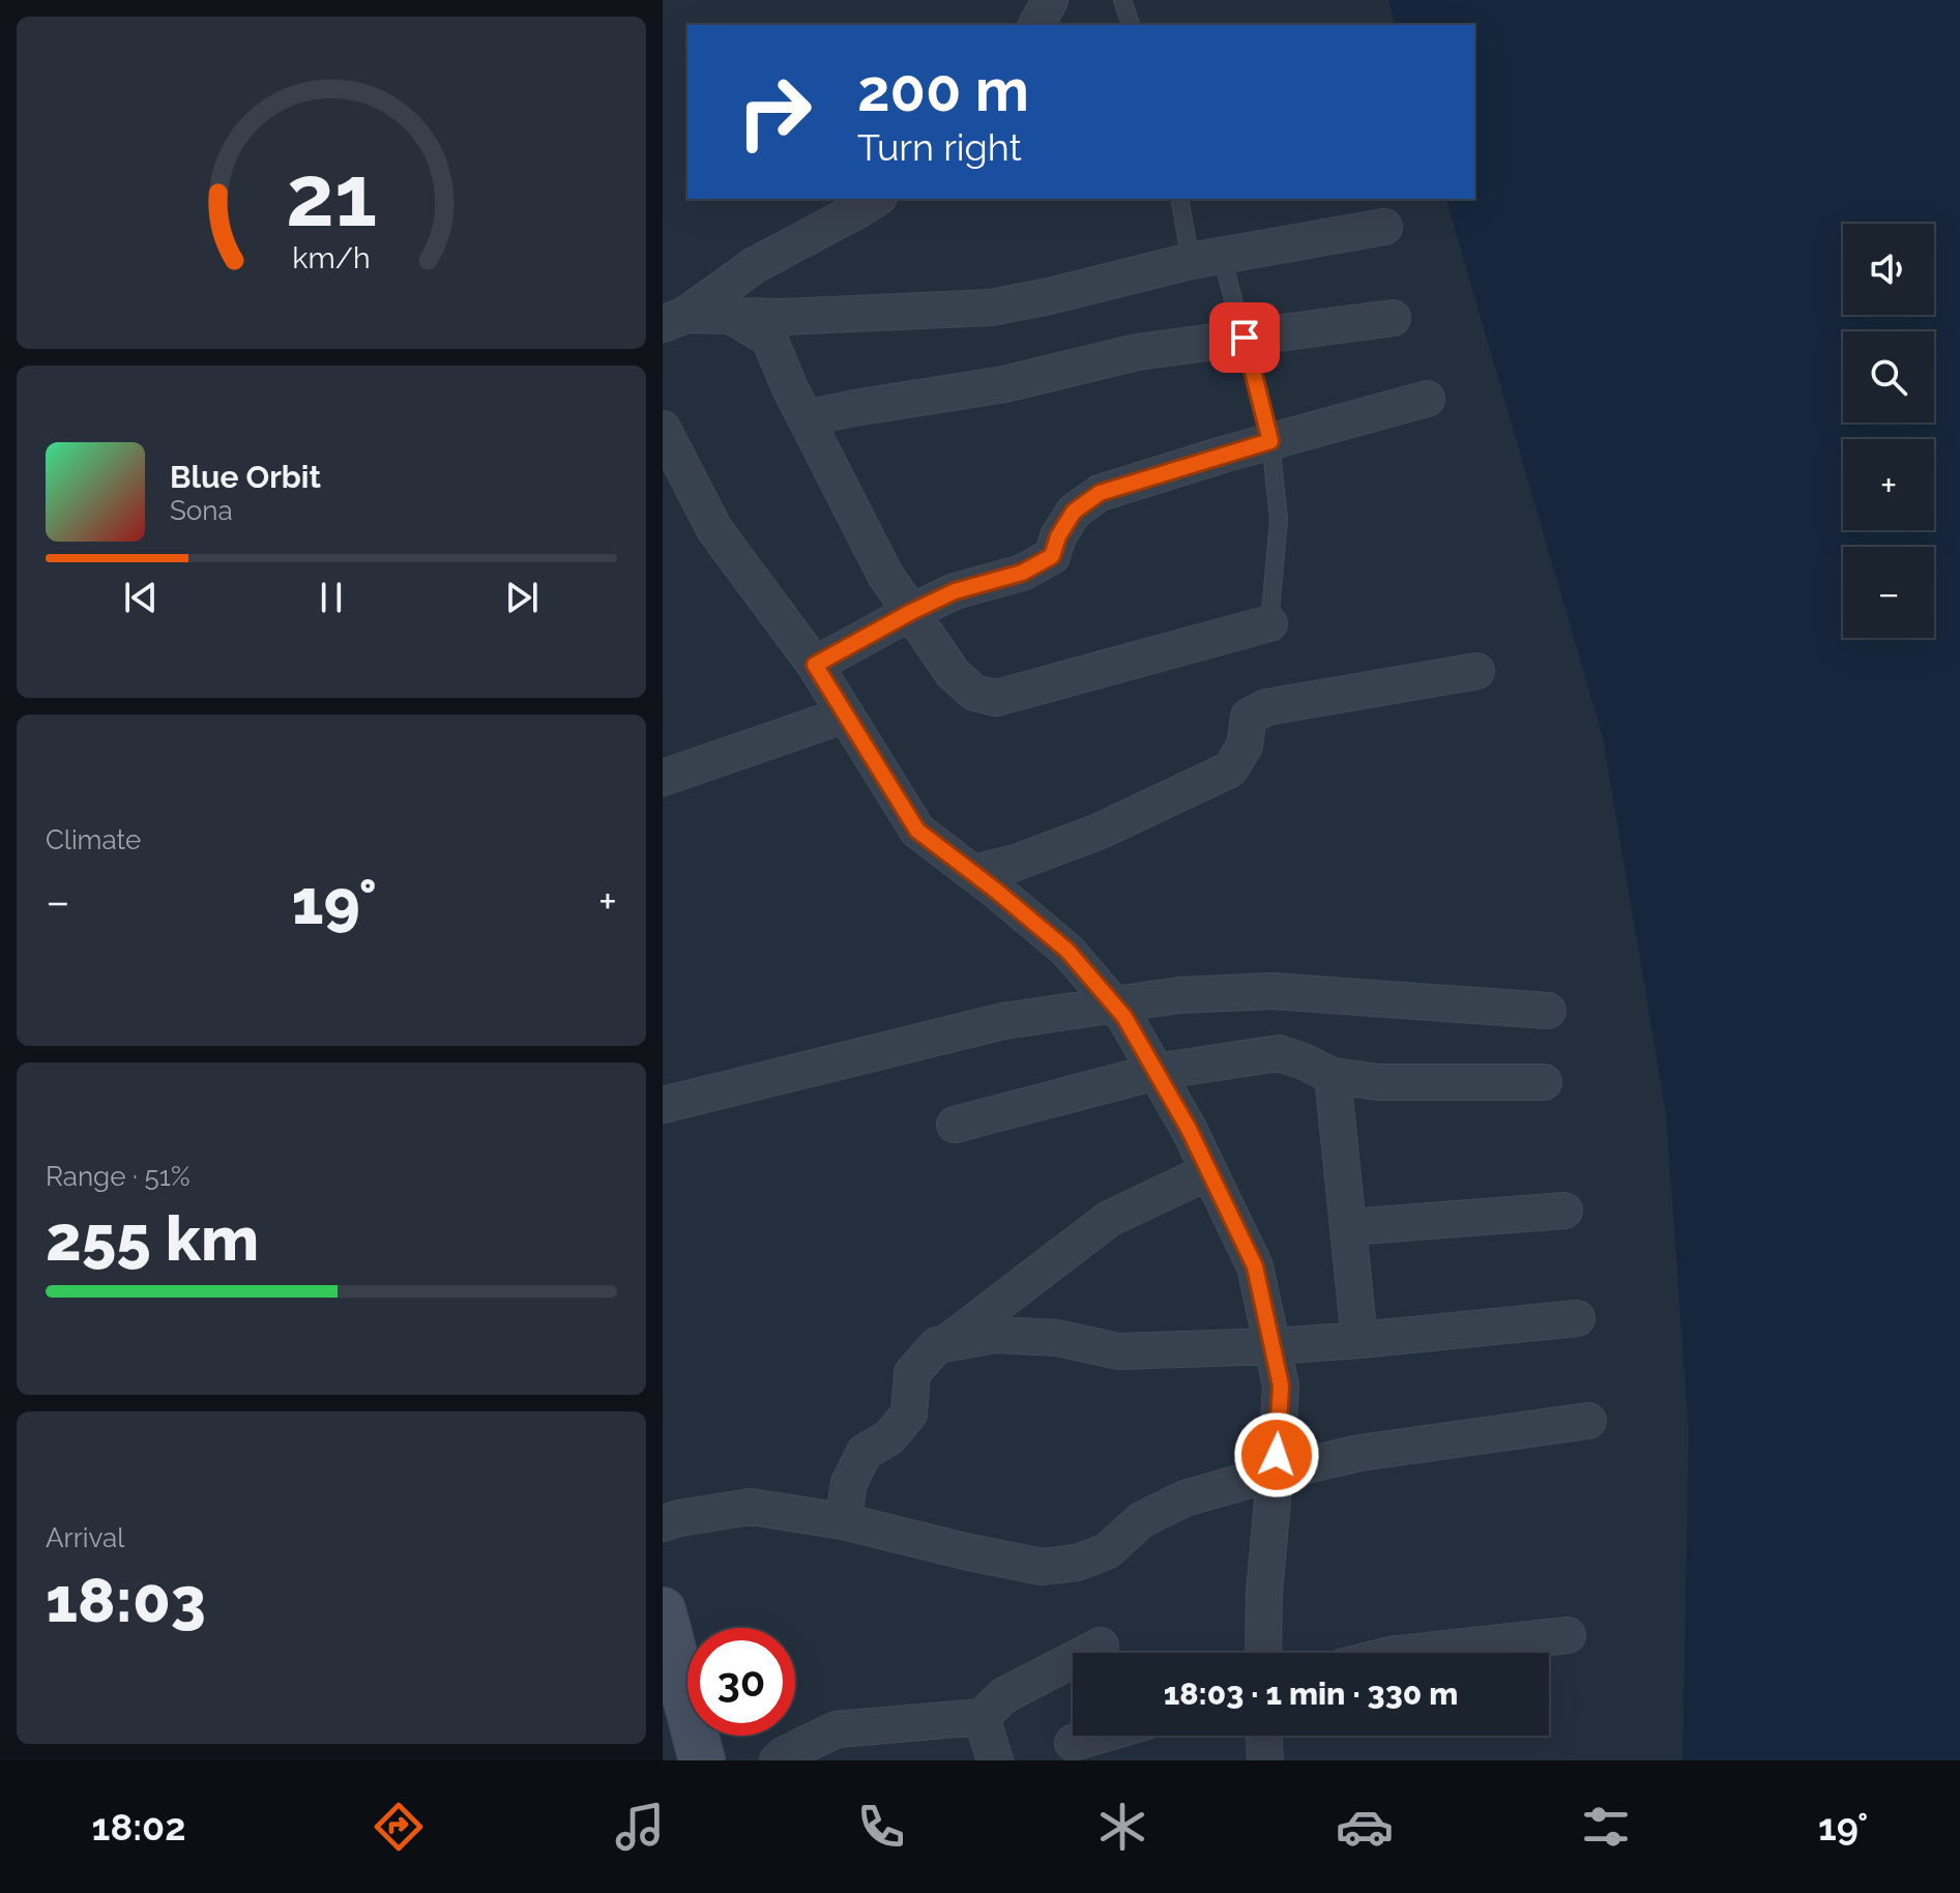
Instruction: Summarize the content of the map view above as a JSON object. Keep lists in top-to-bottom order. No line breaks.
{"page":{"turn":["200 m","Turn right"],"map_buttons":["+","−"],"song":["Blue Orbit","Sona"],"tile":["Climate",["Range · 51%","255 km"],["Arrival","18:03"]],"heat":["−","19°","+"],"limit":"30","trip":"18:03 · 1 min · 330 m","tabs":["18:02","19°"],"gauge":["21","km/h"]}}
